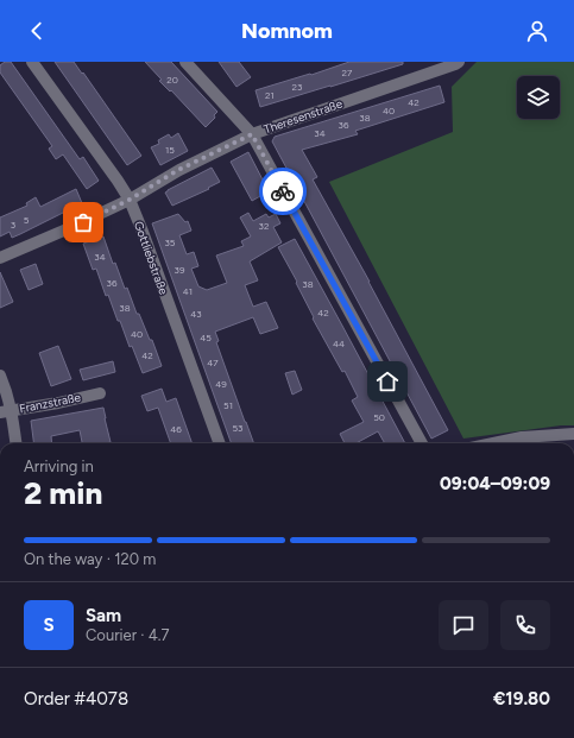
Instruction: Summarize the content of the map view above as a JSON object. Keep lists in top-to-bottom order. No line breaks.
{"streets":{"street":["Theresenstraße","Gottliebstraße","Franzstraße"]},"crossings":[["Theresenstraße","Gottliebstraße"]],"house_numbers":["27","20","23","21","42","40","38","36","34","15","5","3","32","35","34","39","36","38","41","38","42","43","40","45","44","42","47","49","51","50","53","46"],"page":{"header":"Nomnom","heading":["2 min","Arriving in","09:04–09:09"],"panel":["Sam","Courier · 4.7","Order #4078","€19.80"],"bar":"On the way · 120 m","round":"S"}}
